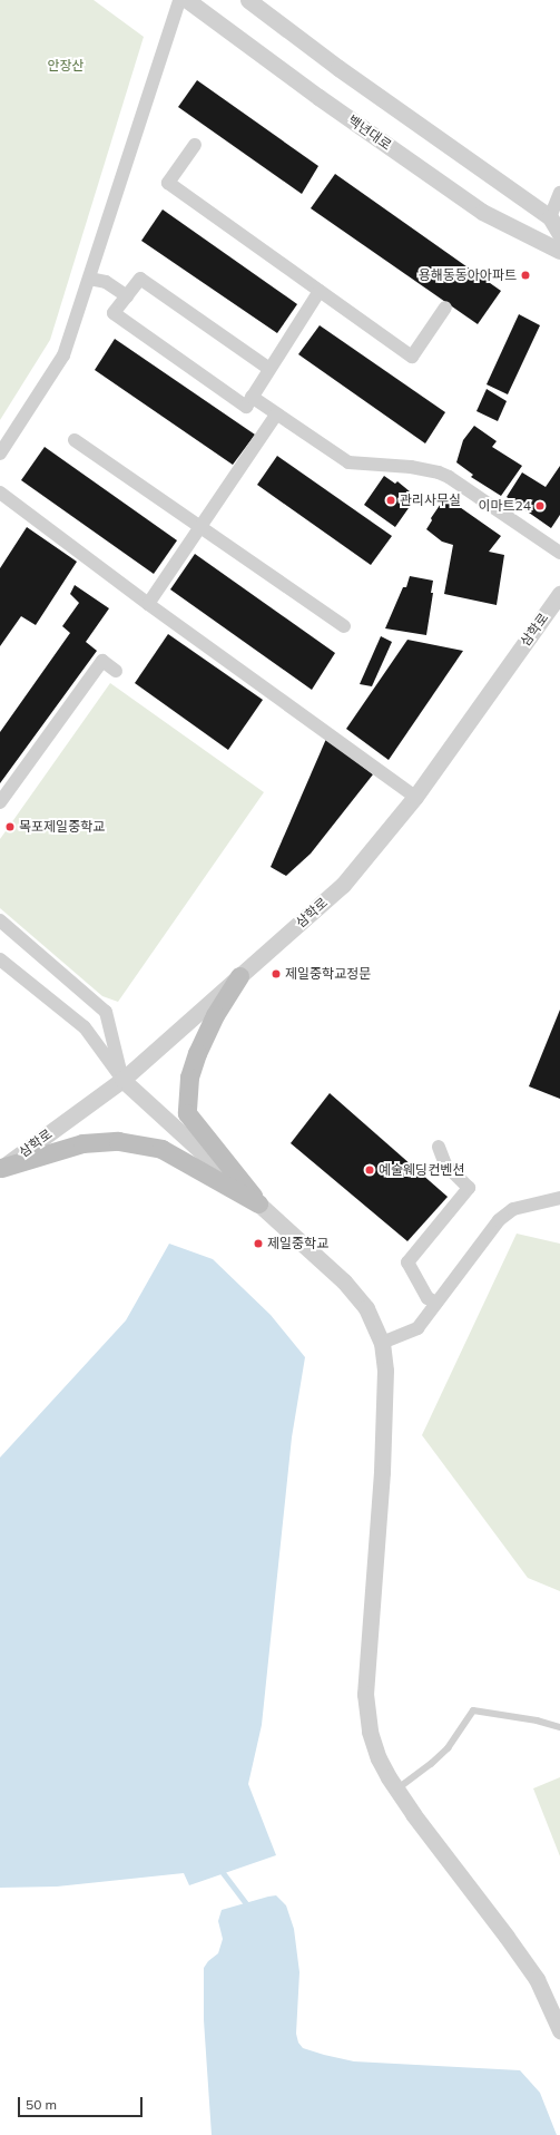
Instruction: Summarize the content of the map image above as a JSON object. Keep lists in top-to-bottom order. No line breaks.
{"streets":{"street":["백년대로","삼학로"]},"parks":["안장산"],"places":["용해동동아아파트","관리사무실","이마트24","목포제일중학교","제일중학교정문","예술웨딩컨벤션","제일중학교"],"scale_bar":"50 m"}
